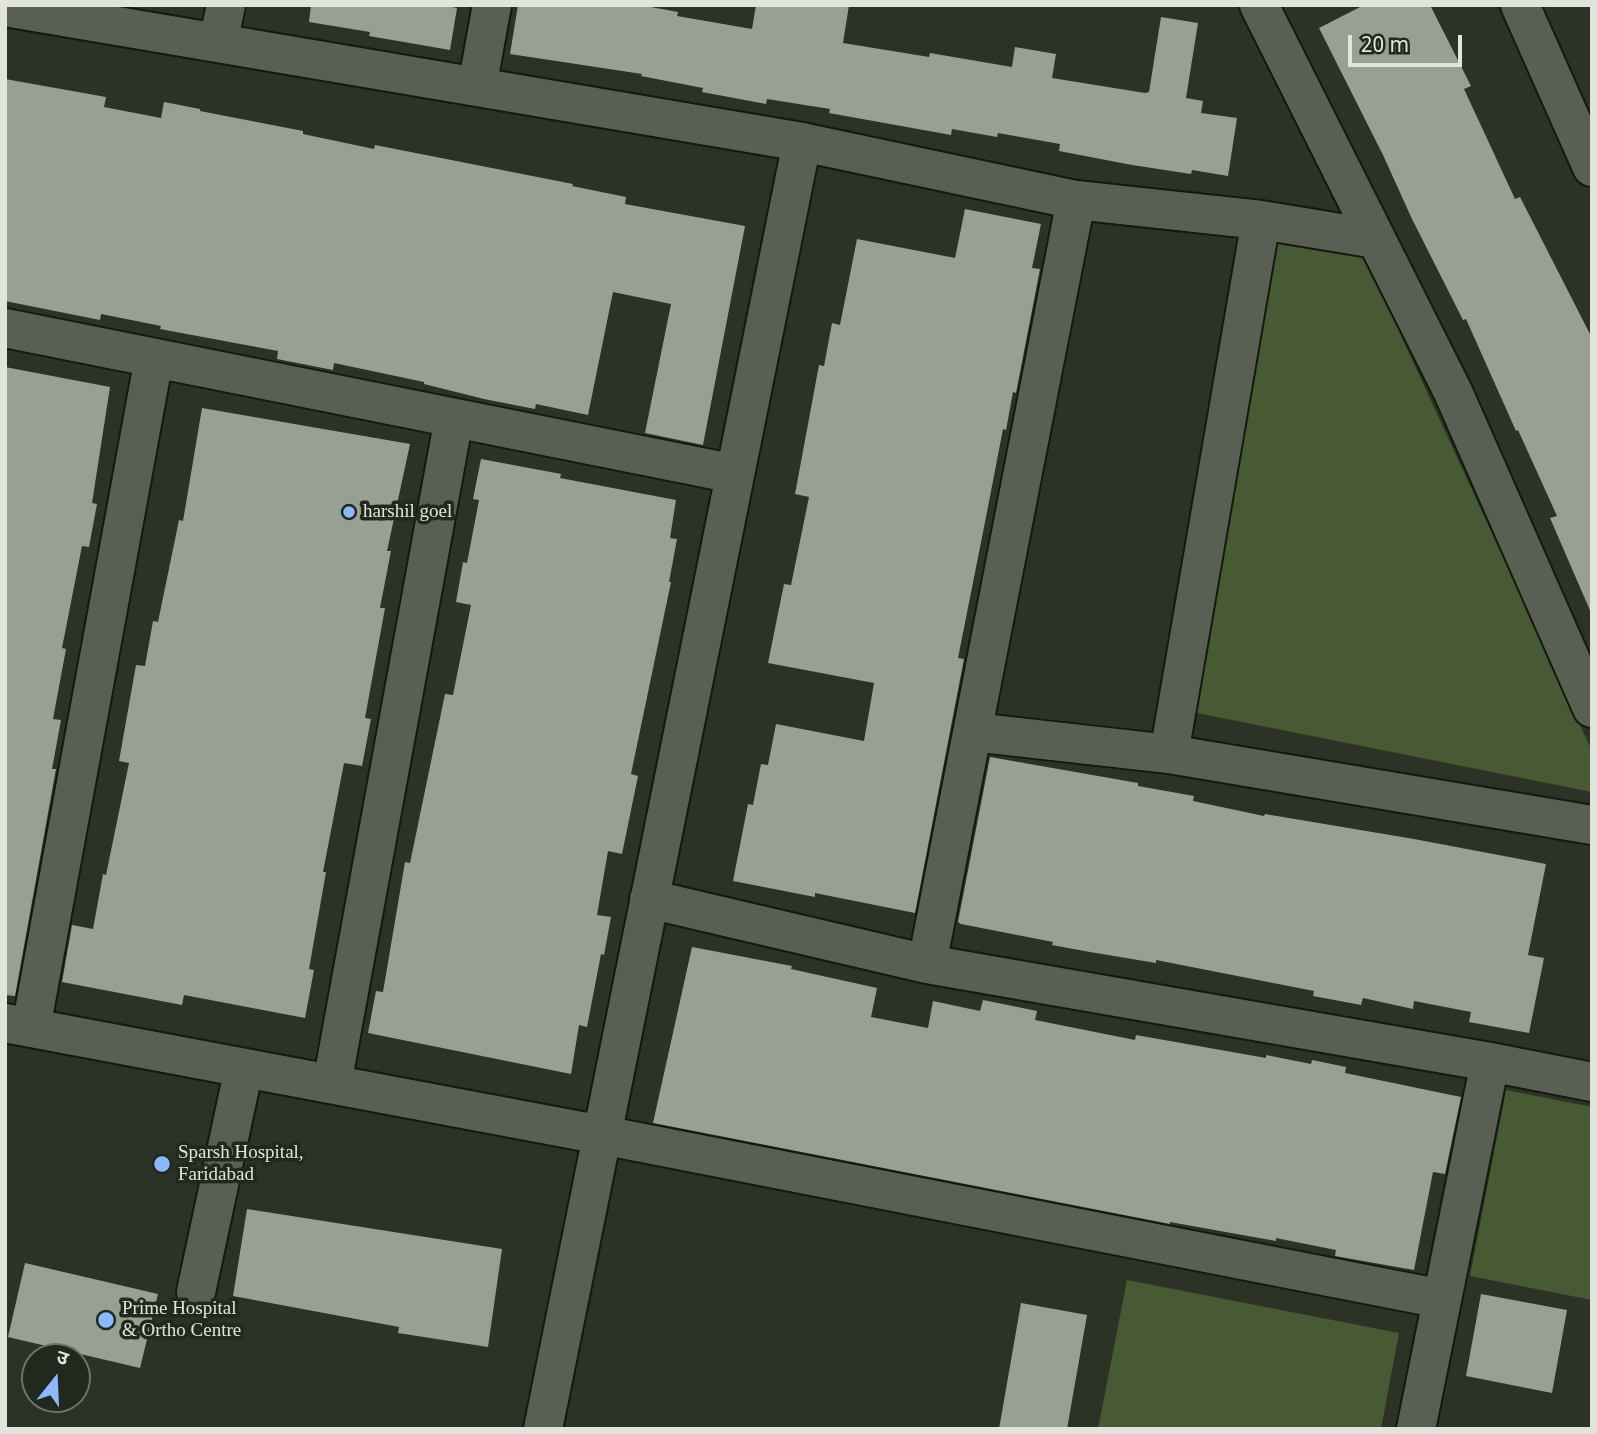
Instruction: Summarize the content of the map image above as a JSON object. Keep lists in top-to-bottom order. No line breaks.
{"places":["harshil goel","Sparsh Hospital, Faridabad","Prime Hospital & Ortho Centre"],"scale_bar":"20 m","north":"top"}
